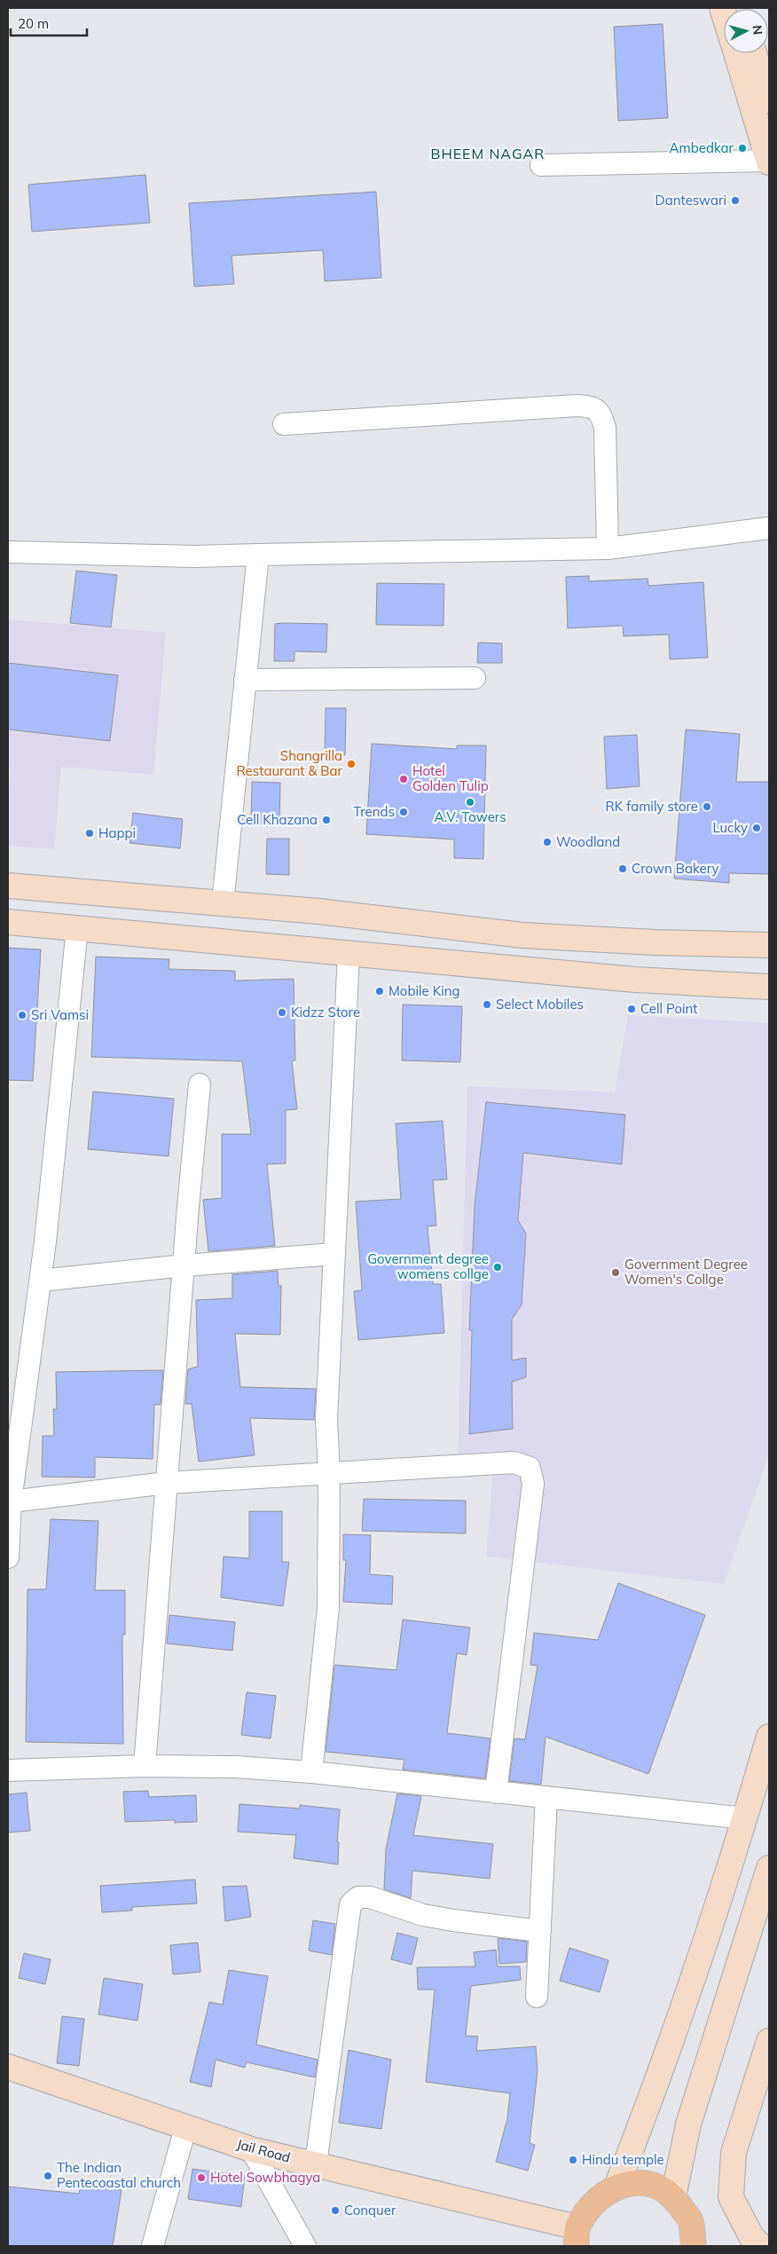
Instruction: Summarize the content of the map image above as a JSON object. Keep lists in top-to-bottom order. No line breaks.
{"streets":{"street":["Jail Road"]},"districts":["BHEEM NAGAR"],"places":["Ambedkar","Danteswari","Shangrilla Restaurant & Bar","Hotel Golden Tulip","A.V. Towers","RK family store","Trends","Cell Khazana","Lucky","Happi","Woodland","Crown Bakery","Mobile King","Select Mobiles","Cell Point","Kidzz Store","Sri Vamsi","Government degree womens collge","Government Degree Women's Collge","Hindu temple","The Indian Pentecoastal church","Hotel Sowbhagya","Conquer"],"scale_bar":"20 m","north":"right"}
